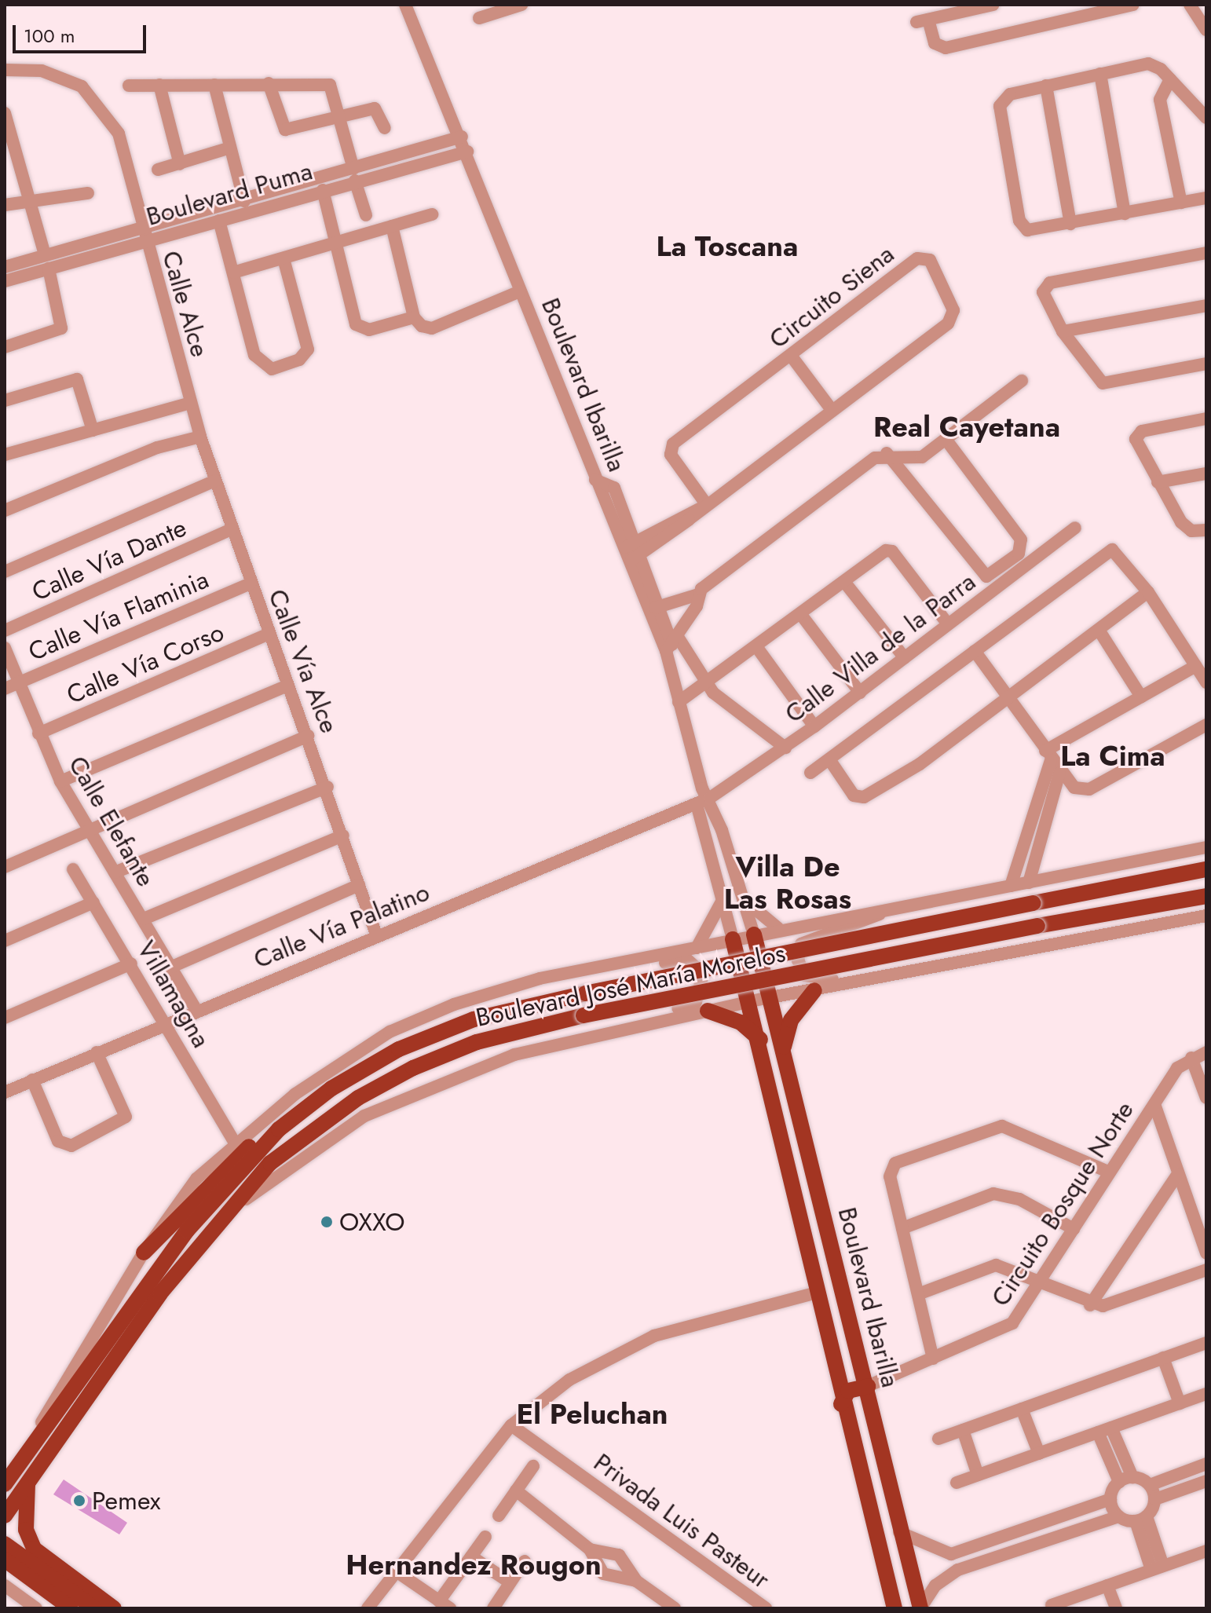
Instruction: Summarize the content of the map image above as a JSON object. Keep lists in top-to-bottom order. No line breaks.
{"streets":{"main road":["Boulevard Ibarilla","Boulevard José María Morelos"],"street":["Boulevard Puma","Circuito Siena","Calle Alce","Calle Vía Dante","Calle Vía Flaminia","Calle Villa de la Parra","Calle Vía Alce","Calle Vía Corso","Calle Elefante","Calle Vía Palatino","Villamagna","Circuito Bosque Norte","Privada Luis Pasteur"]},"crossings":[["Boulevard Puma","Calle Alce"],["Boulevard Puma","Boulevard Ibarilla"],["Circuito Siena","Boulevard Ibarilla"],["Calle Alce","Calle Vía Alce"],["Boulevard Ibarilla","Boulevard José María Morelos"],["Boulevard Ibarilla","Circuito Bosque Norte"],["Calle Vía Dante","Calle Vía Alce"],["Calle Vía Flaminia","Calle Vía Alce"],["Calle Vía Flaminia","Calle Elefante"],["Calle Villa de la Parra","Calle Vía Palatino"],["Calle Vía Alce","Calle Vía Corso"],["Calle Vía Alce","Calle Vía Palatino"],["Calle Vía Corso","Calle Elefante"],["Calle Elefante","Calle Vía Palatino"],["Calle Vía Palatino","Villamagna"],["Boulevard José María Morelos","Villamagna"]],"districts":["La Toscana","Real Cayetana","La Cima","Villa De Las Rosas","El Peluchan","Hernandez Rougon"],"places":["OXXO","Pemex"],"scale_bar":"100 m"}
